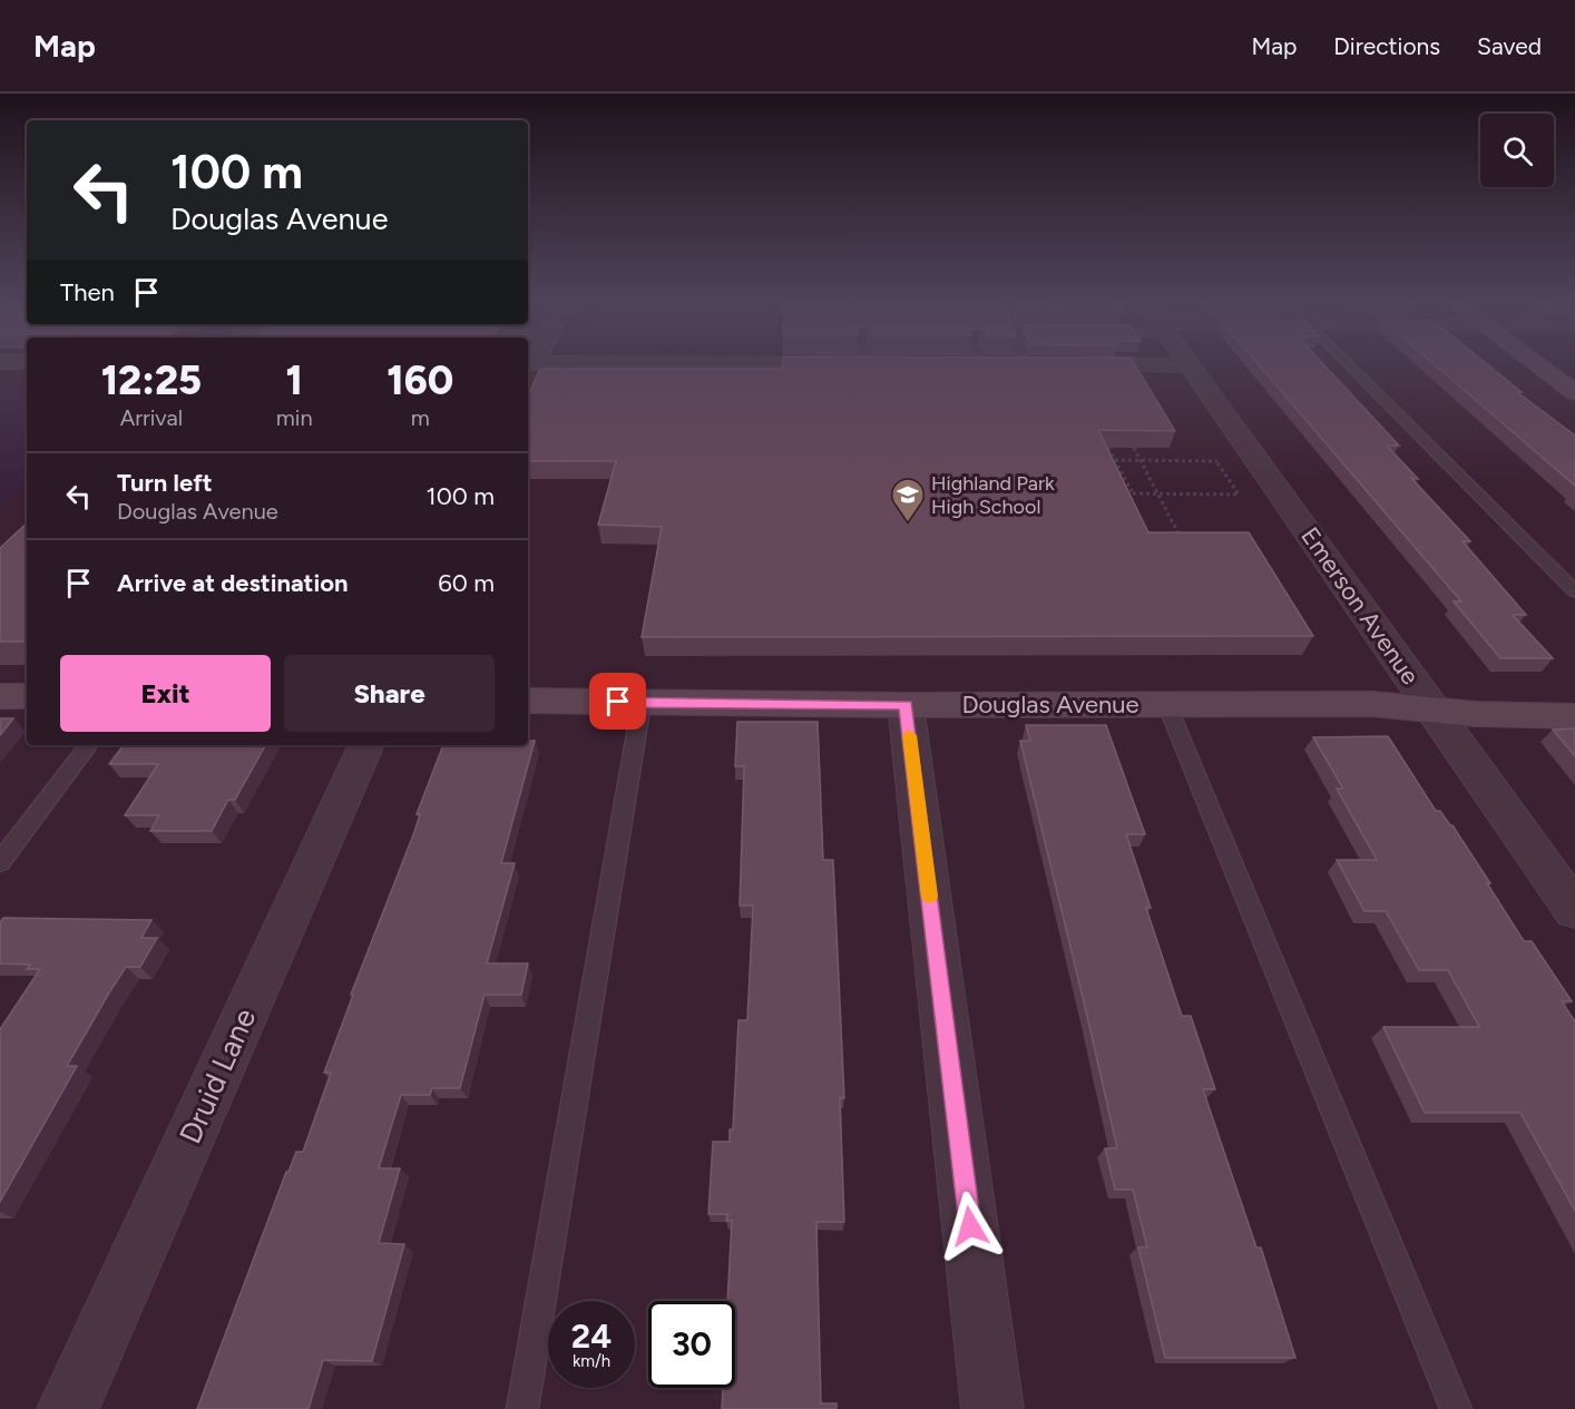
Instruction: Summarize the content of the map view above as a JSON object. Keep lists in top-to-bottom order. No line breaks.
{"streets":{"street":["Emerson Avenue","Douglas Avenue","Druid Lane"]},"crossings":[["Emerson Avenue","Douglas Avenue"]],"places":{"school or university":["Highland Park High School"]},"page":{"header":"Map","nav":["Map","Directions","Saved"],"turn":["100 m","Douglas Avenue"],"then":"Then","eta":["12:25","Arrival","1","min","160","m"],"list":[{"name":"Turn left","note":"Douglas Avenue","value":"100 m"},{"name":"Arrive at destination","value":"60 m"}],"buttons":["Exit","Share"],"speed":"24 km/h","limit":"30"}}
